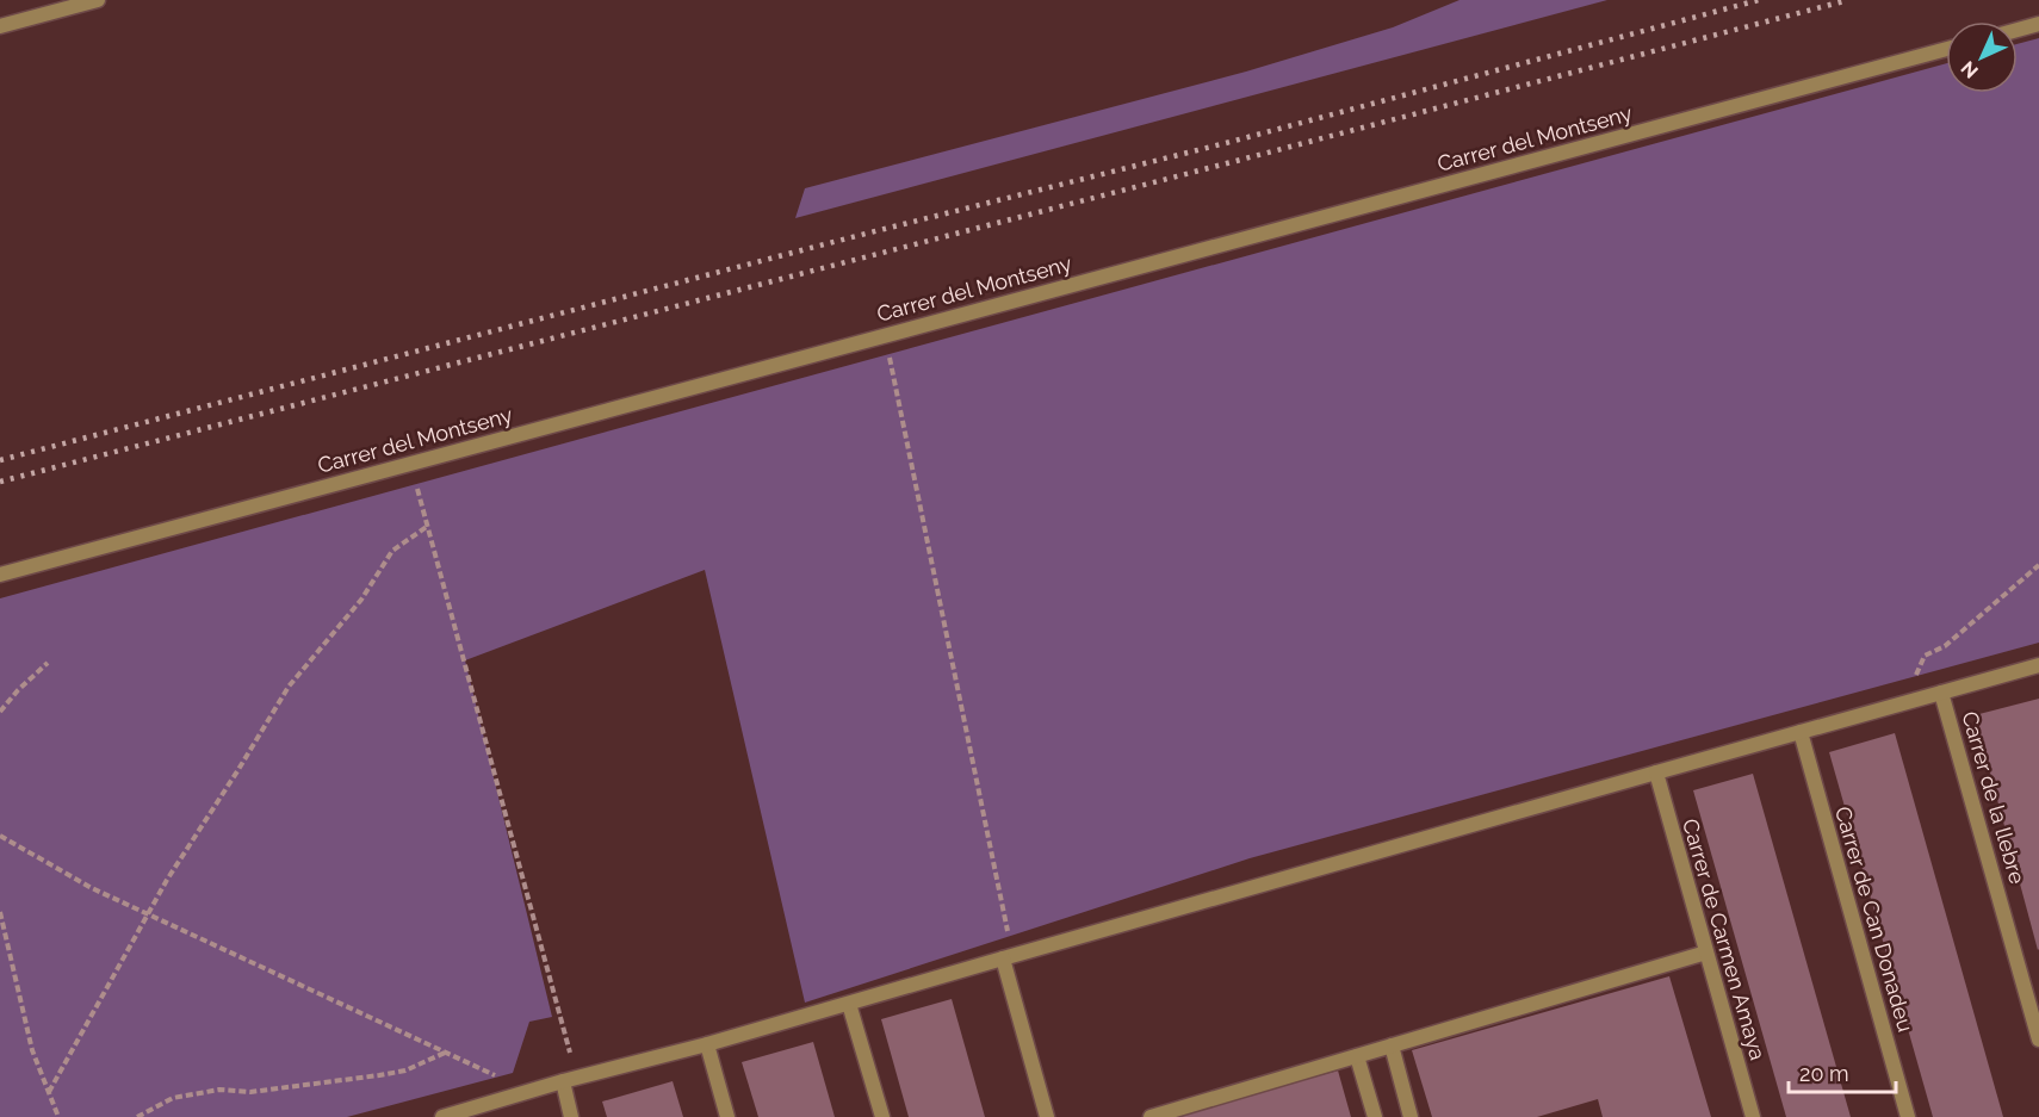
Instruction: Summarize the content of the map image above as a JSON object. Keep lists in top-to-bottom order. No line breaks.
{"streets":{"street":["Carrer del Montseny","Carrer de la llebre","Carrer de Can Donadeu","Carrer de Carmen Amaya"]},"scale_bar":"20 m","north":"bottom left"}
